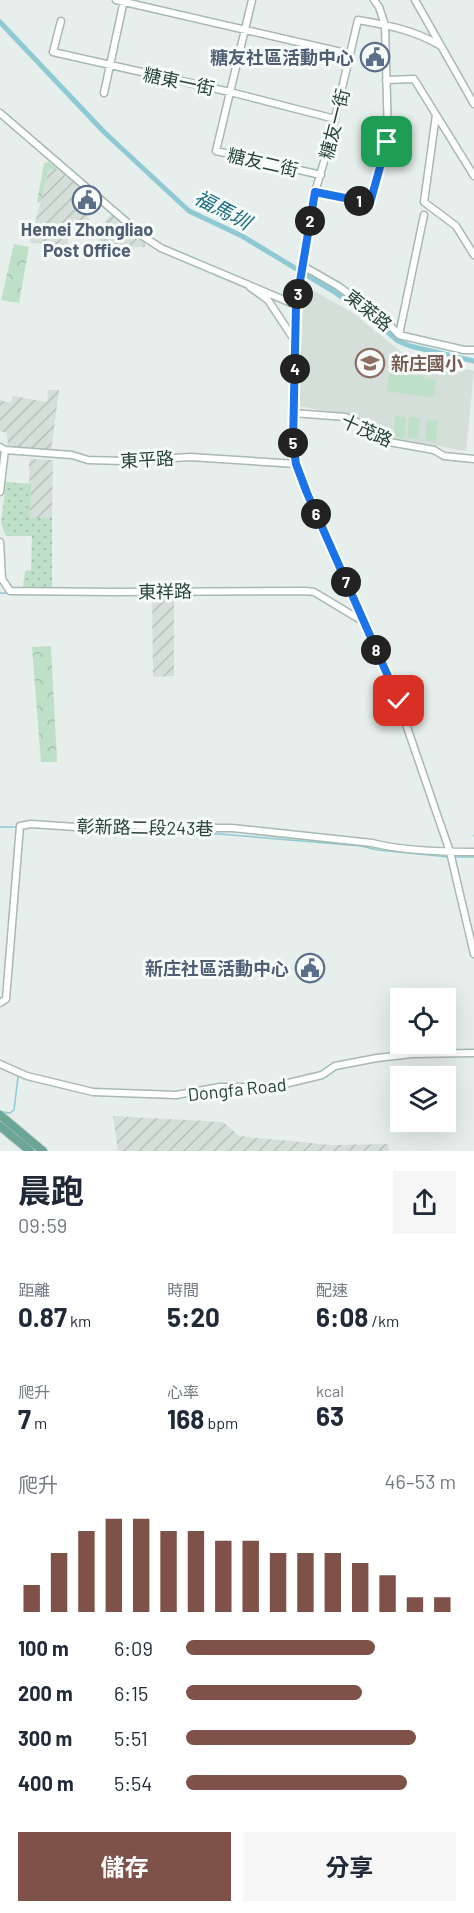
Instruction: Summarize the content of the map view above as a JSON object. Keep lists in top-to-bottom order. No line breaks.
{"streets":{"street":["糖東一街","糖友一街","糖友二街","東萊路","十茂路","東平路","東祥路","彰新路二段243巷","Dongfa Road"]},"crossings":[["糖東一街","糖友一街"],["糖東一街","糖友二街"],["糖友一街","糖友二街"],["糖友一街","東萊路"],["糖友一街","十茂路"],["糖友一街","東平路"],["糖友一街","東祥路"],["糖友一街","彰新路二段243巷"]],"water":["福馬圳"],"places":{"public building":["糖友社區活動中心","Hemei Zhongliao Post Office","新庄社區活動中心"],"school or university":["新庄國小"]},"page":{"pins":["1","2","3","4","5","6","7","8"],"heading":["晨跑","09:59"],"stats":[["距離","0.87 km"],["時間","5:20"],["配速","6:08 /km"],["爬升","7 m"],["心率","168 bpm"],["kcal","63"]],"chart":["爬升","46–53 m"],"list":[{"name":"100 m","note":"6:09"},{"name":"200 m","note":"6:15"},{"name":"300 m","note":"5:51"},{"name":"400 m","note":"5:54"}],"buttons":["儲存","分享"]}}
